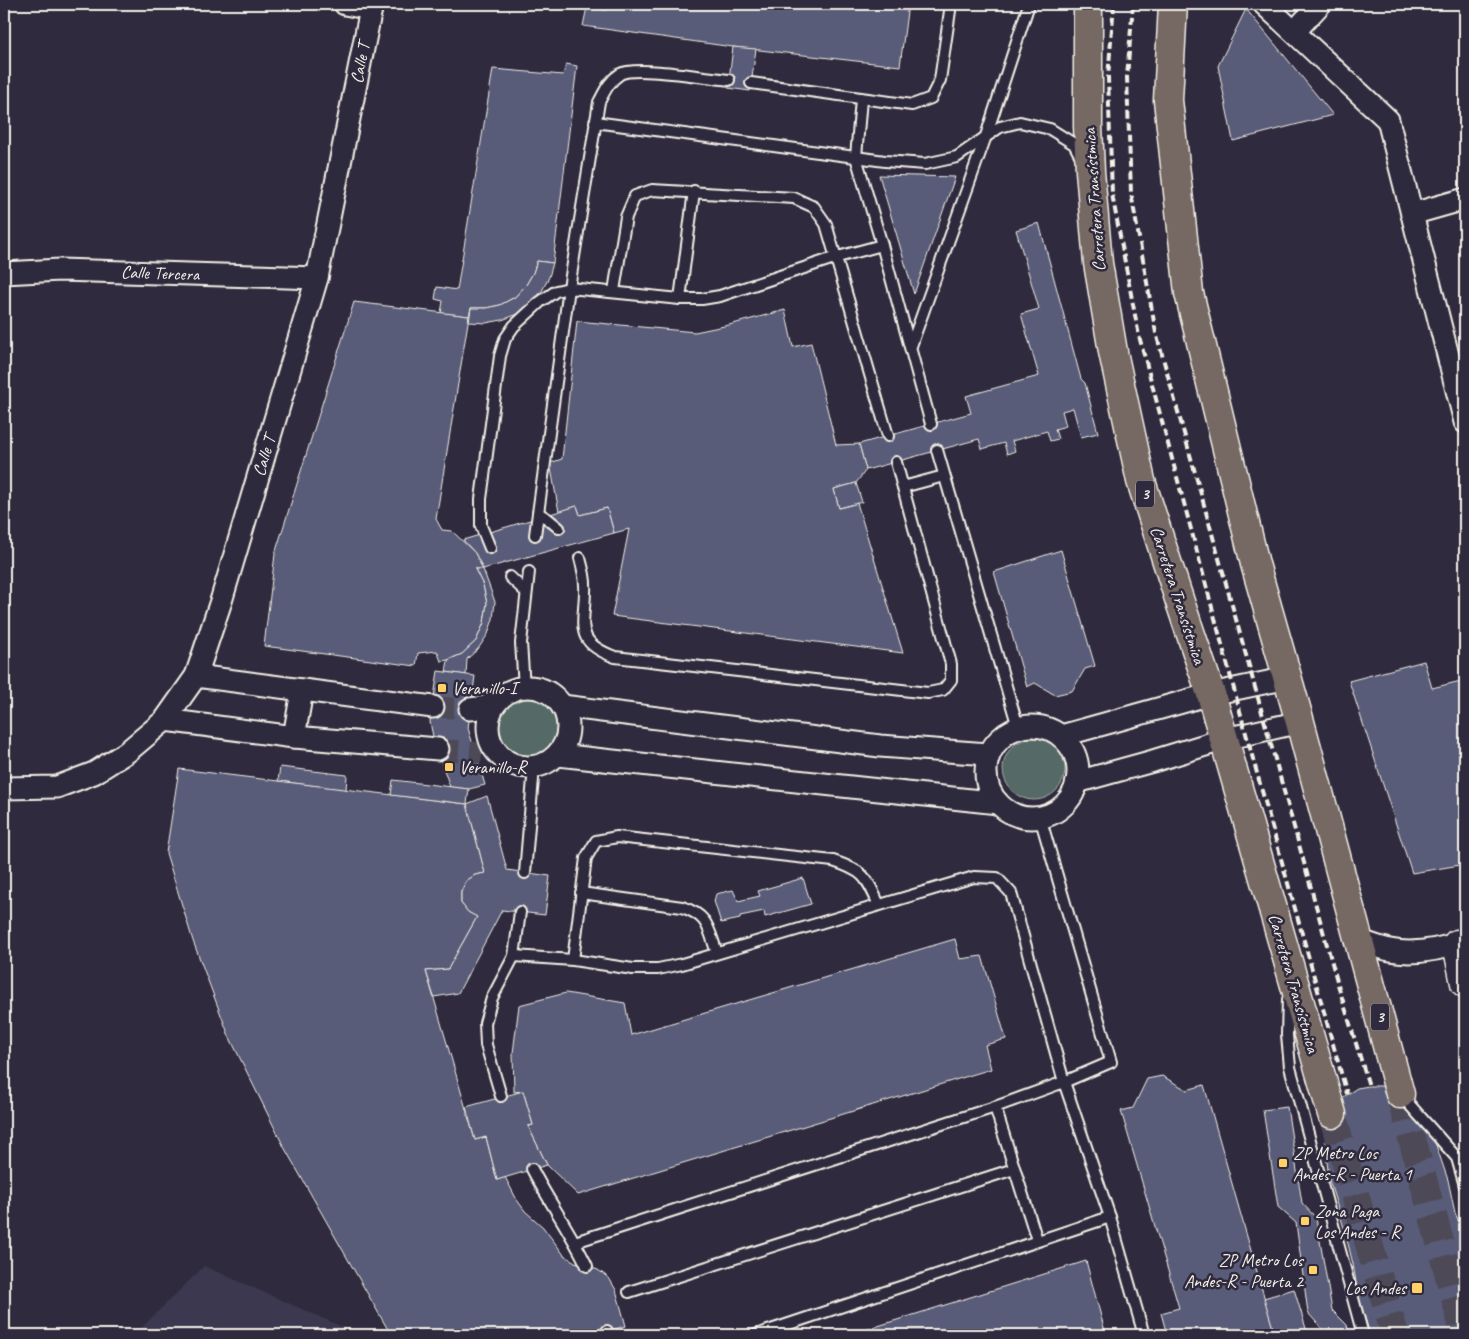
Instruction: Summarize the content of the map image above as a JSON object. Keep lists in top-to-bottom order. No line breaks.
{"streets":{"main road":["Carretera Transístmica","3"],"street":["Calle T","Calle Tercera"]},"crossings":[["Calle T","Calle Tercera"]],"places":{"transit":["Veranillo-I","Veranillo-R","ZP Metro Los Andes-R - Puerta 1","Zona Paga Los Andes - R","ZP Metro Los Andes-R - Puerta 2","Los Andes"]}}
